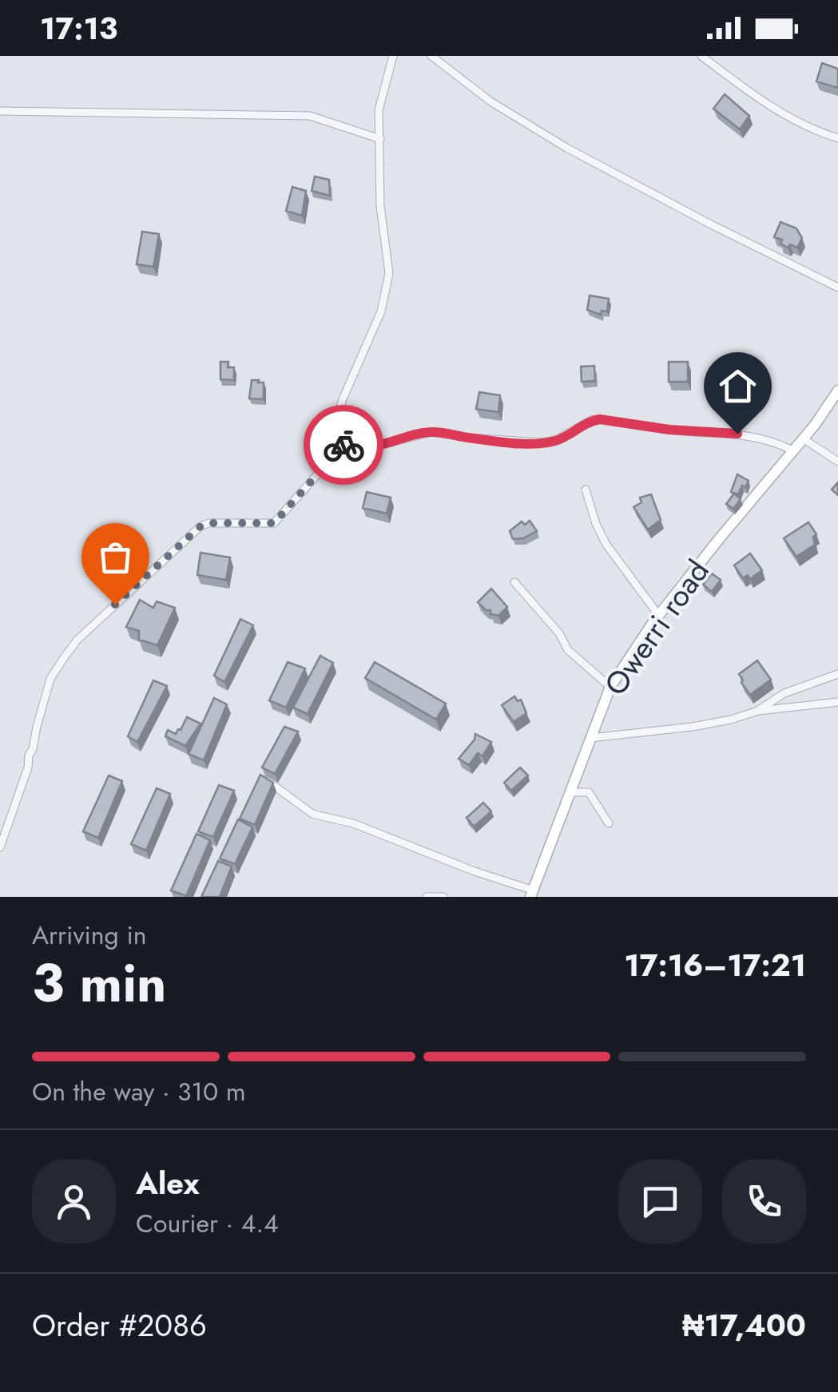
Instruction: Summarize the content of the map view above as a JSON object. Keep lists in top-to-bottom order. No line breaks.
{"streets":{"main road":["Owerri road"]},"page":{"status":"17:13","heading":["3 min","Arriving in","17:16–17:21"],"panel":["Alex","Courier · 4.4","Order #2086","₦17,400"],"bar":"On the way · 310 m"}}
